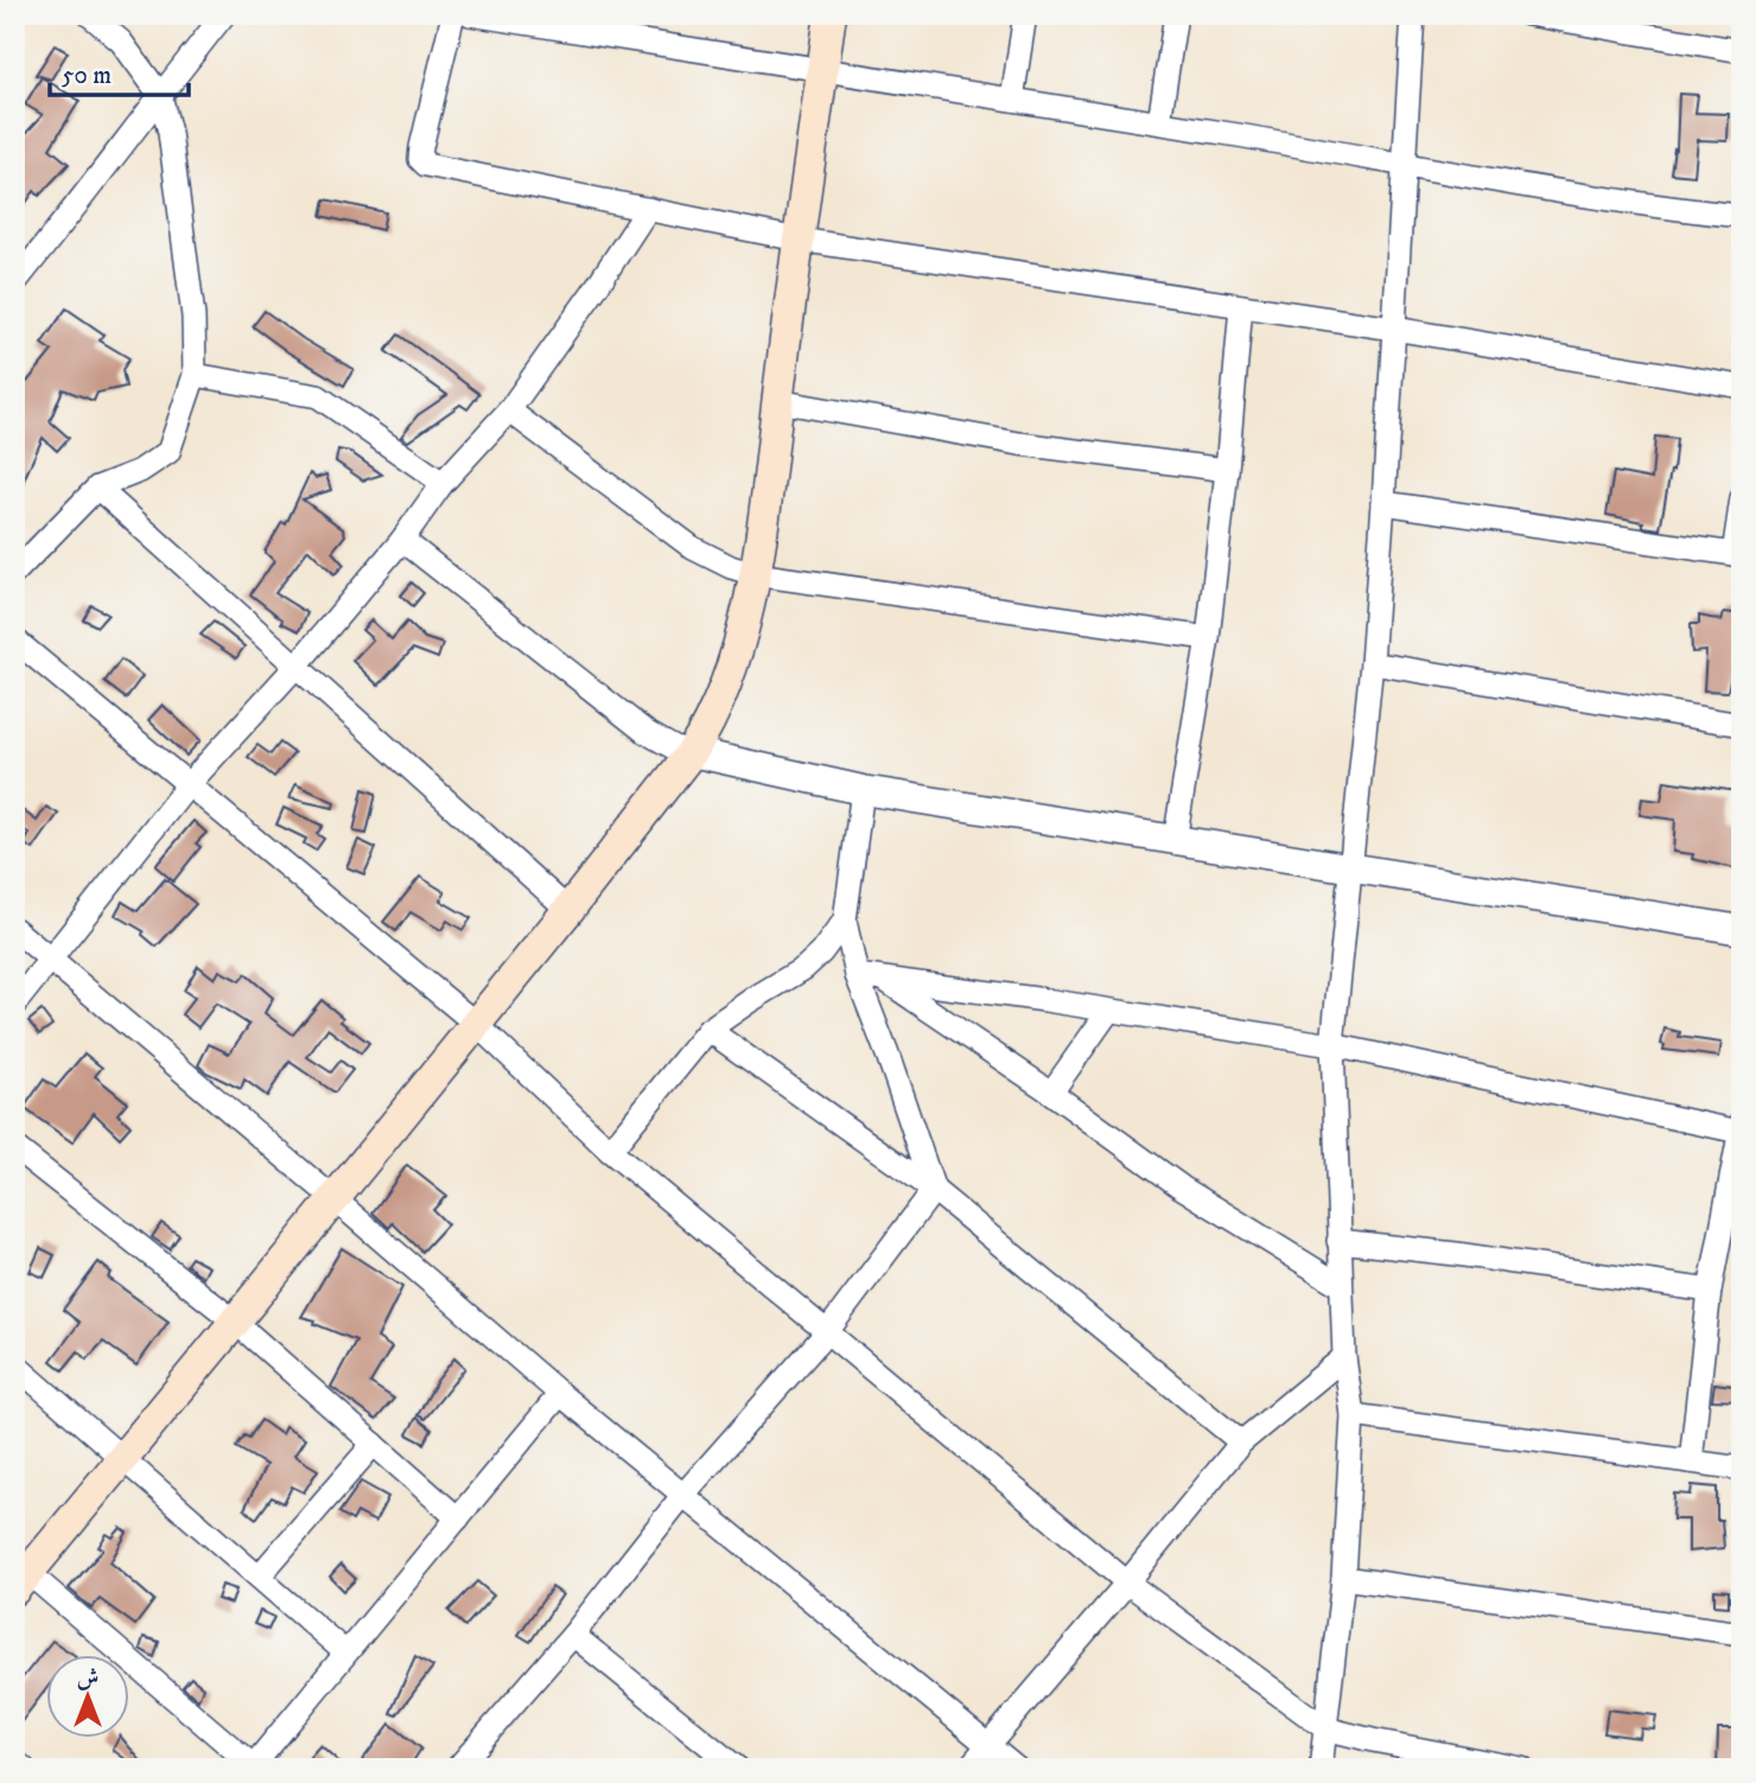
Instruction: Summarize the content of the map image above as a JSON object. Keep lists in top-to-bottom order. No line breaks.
{"scale_bar":"50 m","north":"top"}
